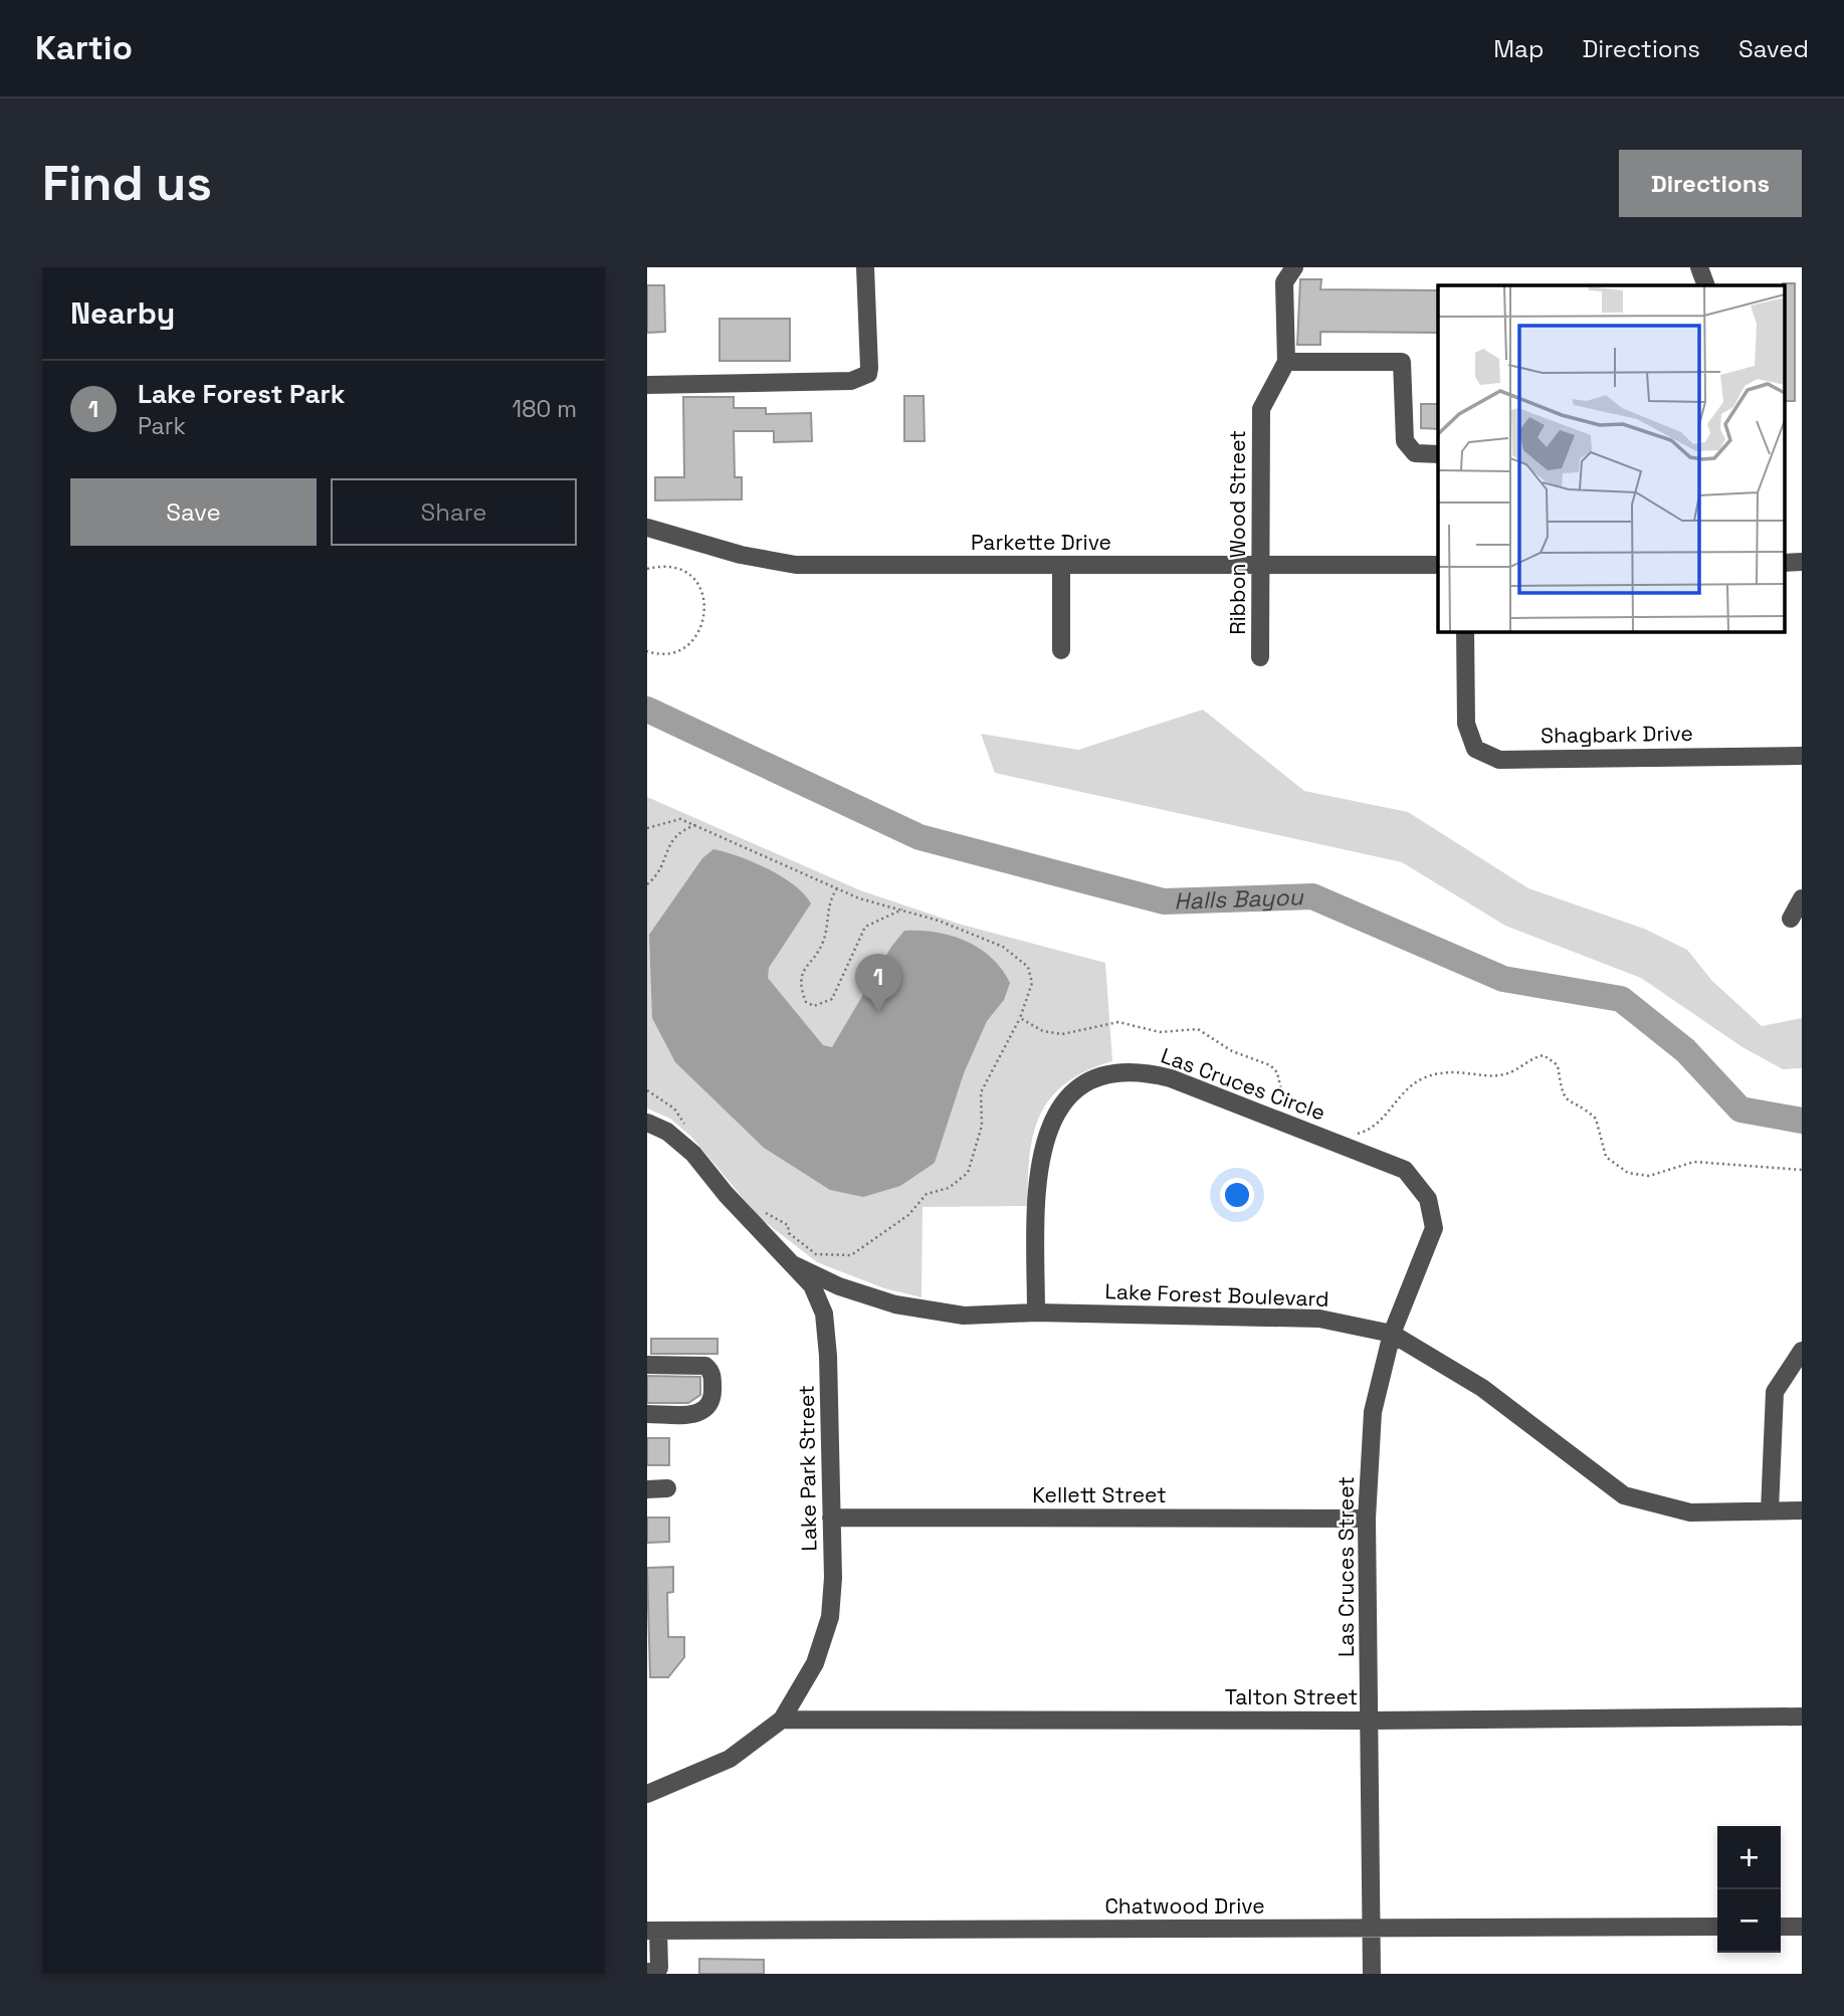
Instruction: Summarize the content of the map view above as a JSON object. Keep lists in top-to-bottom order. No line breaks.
{"streets":{"street":["Ribbon Wood Street","Parkette Drive","Shagbark Drive","Las Cruces Circle","Lake Forest Boulevard","Lake Park Street","Kellett Street","Las Cruces Street","Talton Street","Chatwood Drive"]},"crossings":[["Ribbon Wood Street","Parkette Drive"],["Las Cruces Circle","Lake Forest Boulevard"],["Las Cruces Circle","Las Cruces Street"],["Lake Forest Boulevard","Lake Park Street"],["Lake Forest Boulevard","Las Cruces Street"],["Lake Park Street","Kellett Street"],["Lake Park Street","Talton Street"],["Kellett Street","Las Cruces Street"],["Las Cruces Street","Talton Street"],["Las Cruces Street","Chatwood Drive"]],"water":["Halls Bayou"],"page":{"header":"Kartio","nav":["Map","Directions","Saved"],"buttons":["Directions",["Save","Share"]],"title":"Find us","heading":"Nearby","list":[{"mark":"1","name":"Lake Forest Park","note":"Park","value":"180 m"}],"pins":"1","map_buttons":["+","−"]}}
